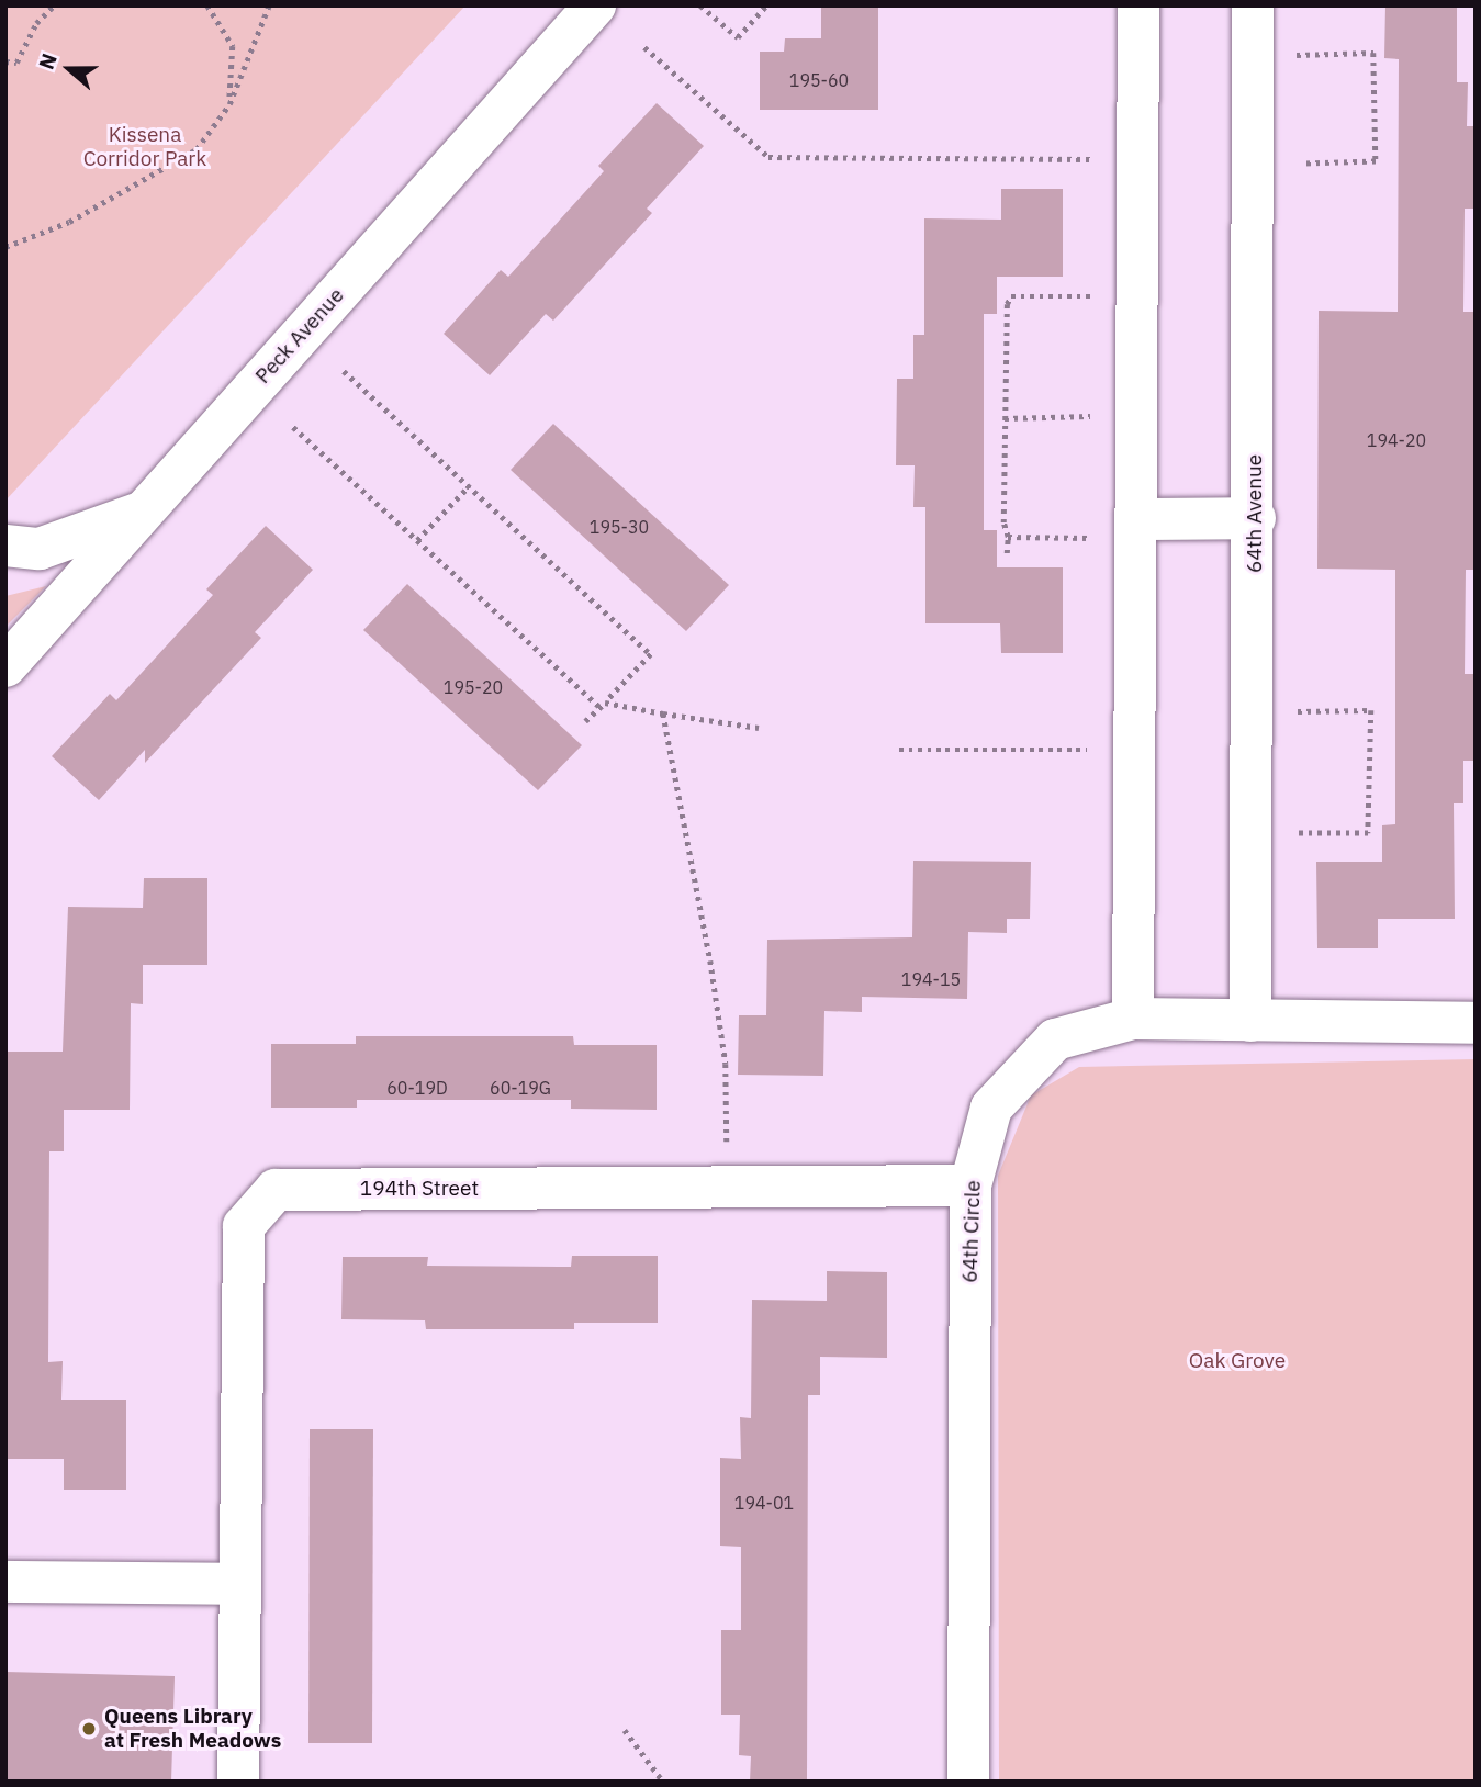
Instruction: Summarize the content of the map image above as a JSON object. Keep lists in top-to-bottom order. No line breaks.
{"streets":{"street":["Peck Avenue","64th Avenue","194th Street","64th Circle"]},"crossings":[["64th Avenue","64th Circle"],["194th Street","64th Circle"]],"parks":["Kissena Corridor Park","Oak Grove"],"places":["Queens Library at Fresh Meadows"],"house_numbers":["195-60","194-20","195-30","195-20","194-15","60-19D","60-19G","194-01"],"north":"left"}
